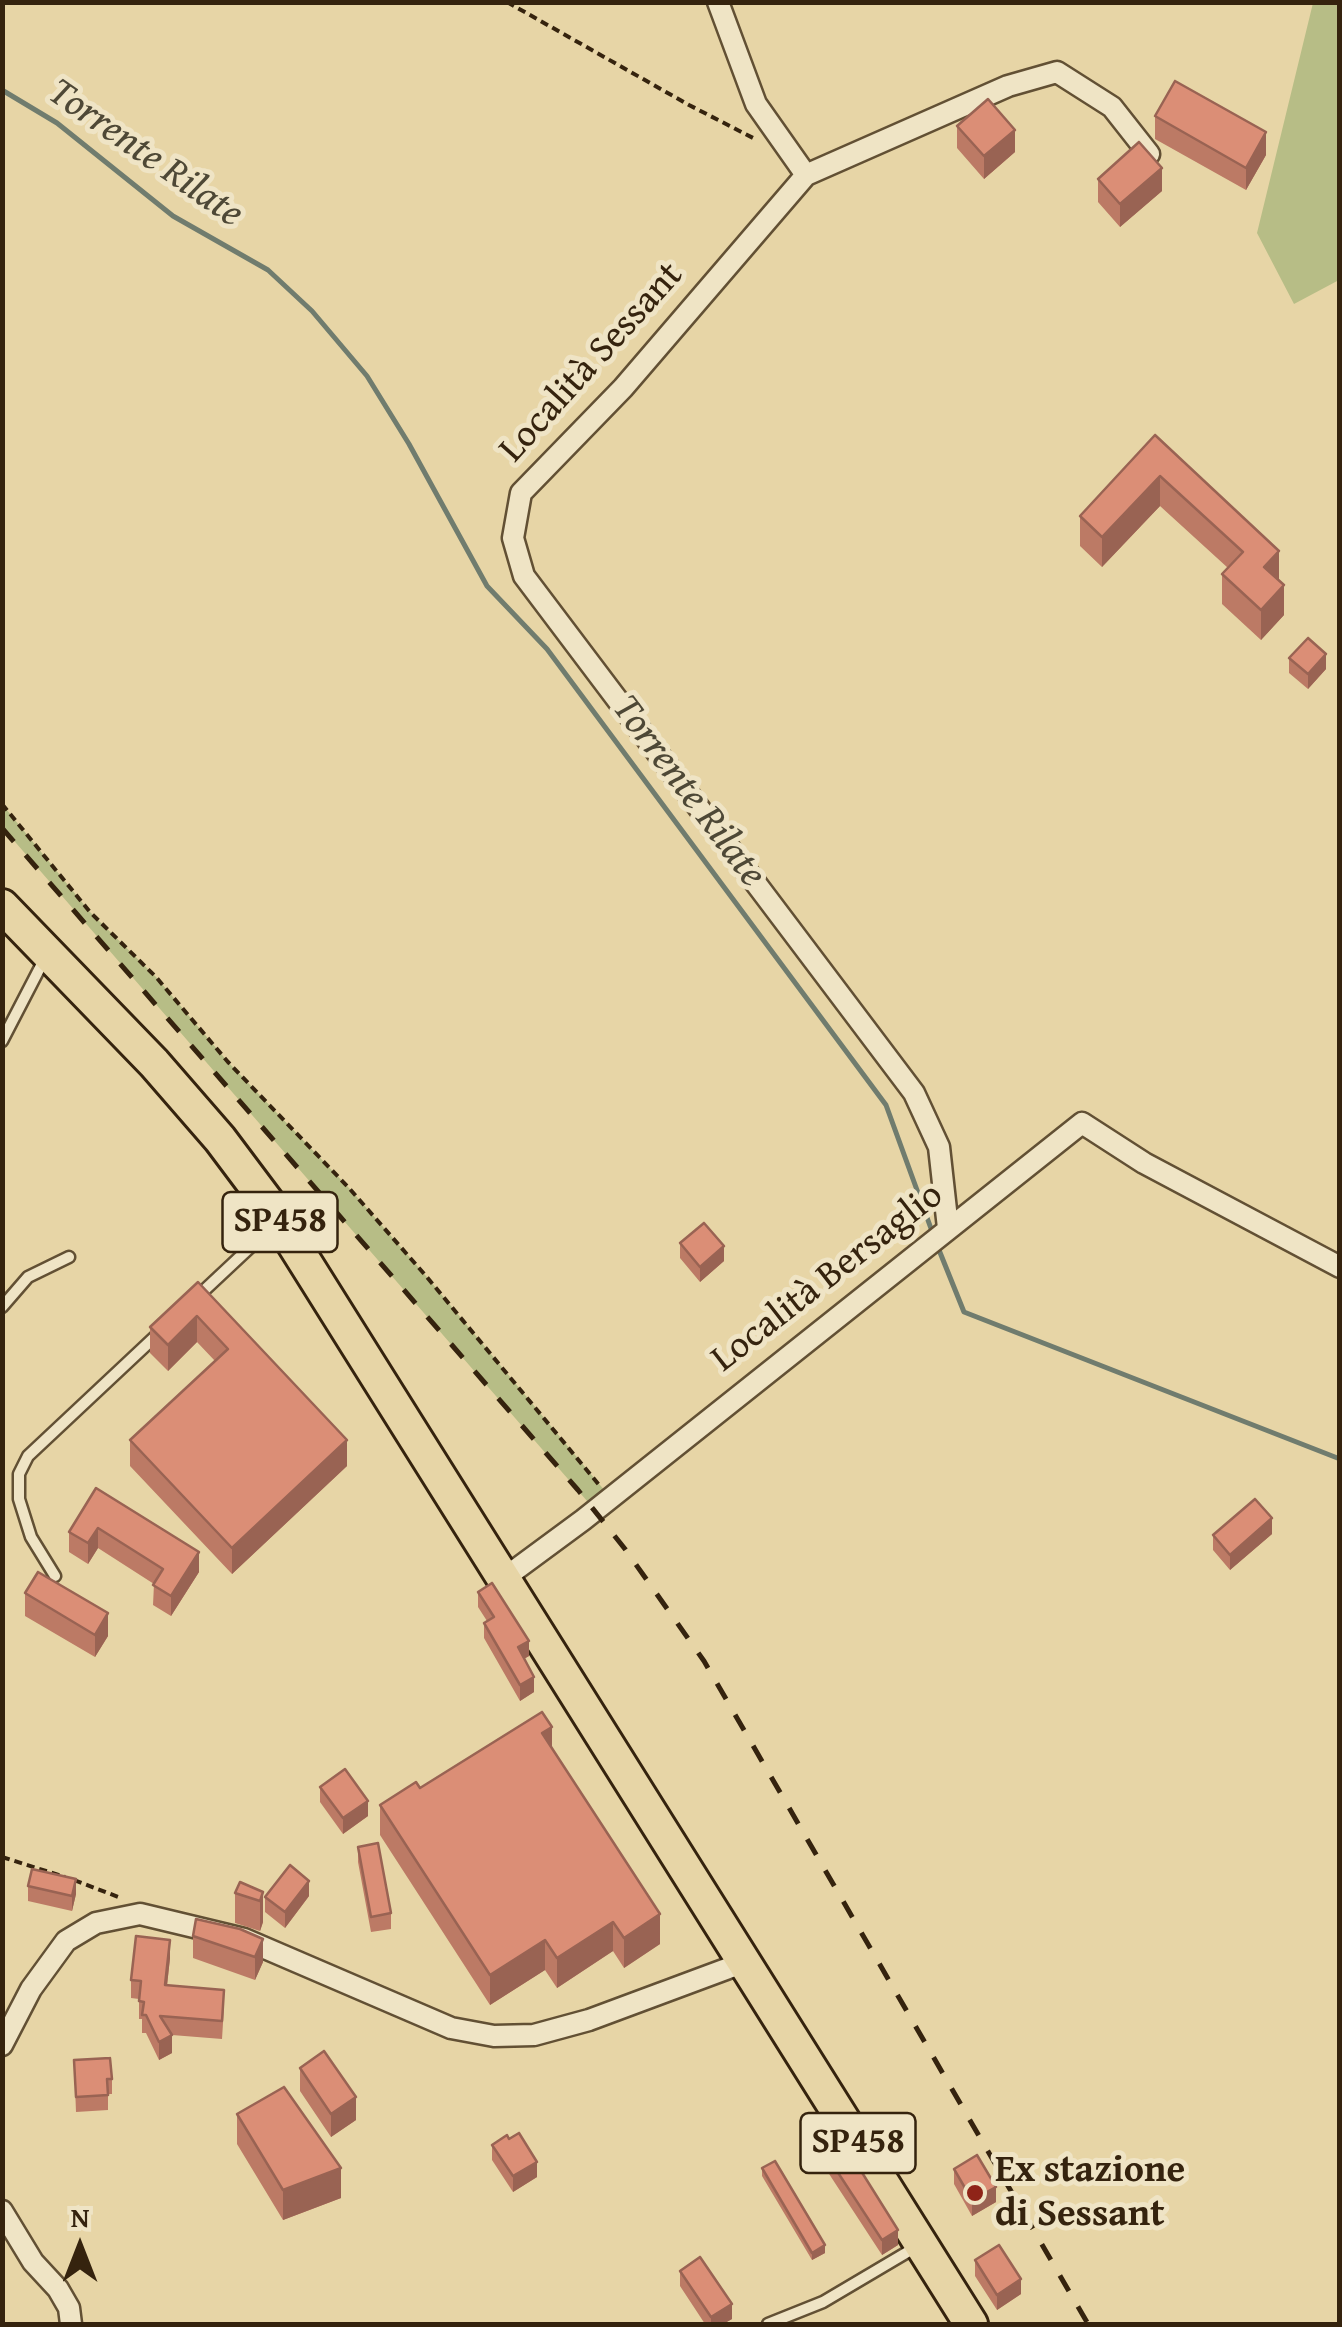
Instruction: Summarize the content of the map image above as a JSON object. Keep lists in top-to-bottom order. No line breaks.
{"streets":{"main road":["SP458"],"street":["Località Sessant","Località Bersaglio"]},"crossings":[["Località Sessant","Località Bersaglio"],["SP458","Località Bersaglio"]],"water":["Torrente Rilate"],"places":["Ex stazione di Sessant"],"north":"top"}
